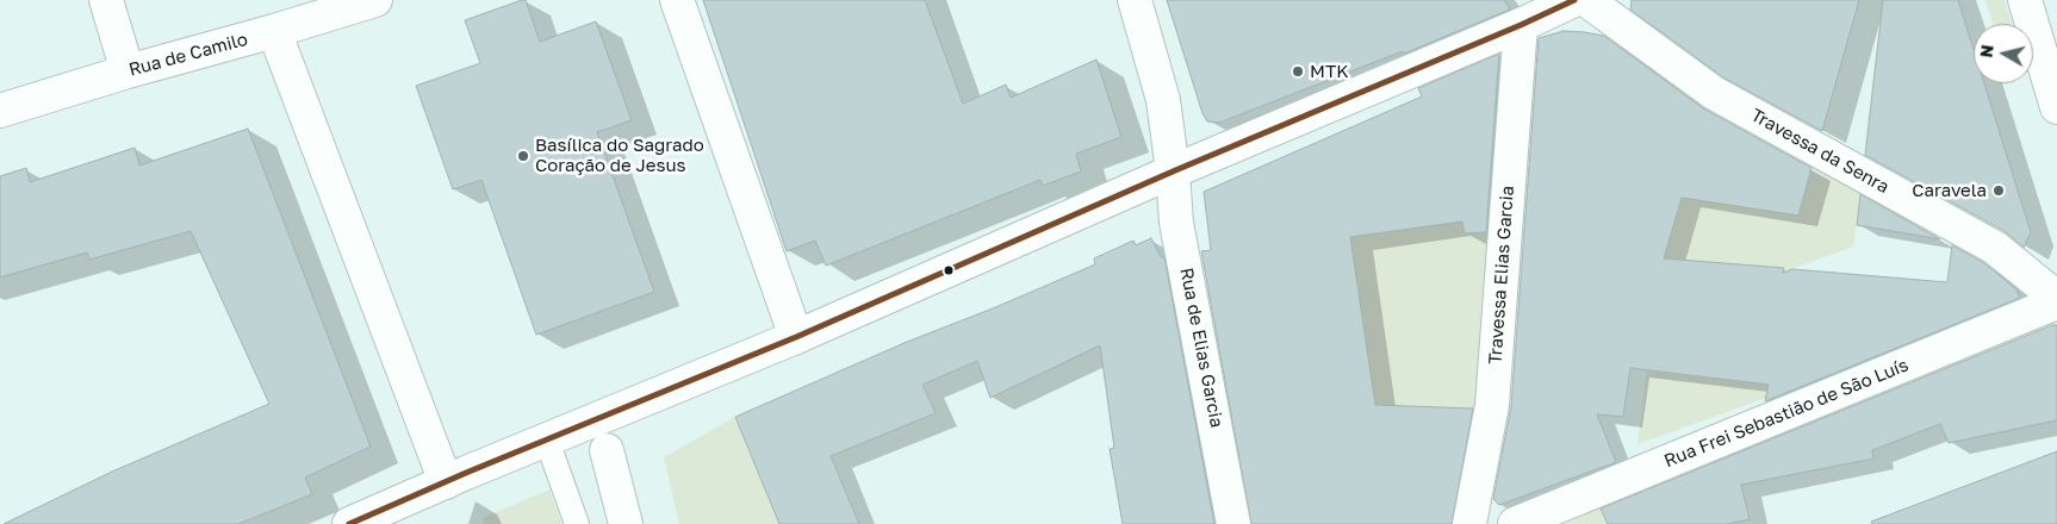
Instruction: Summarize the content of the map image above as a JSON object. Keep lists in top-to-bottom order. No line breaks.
{"streets":{"street":["Rua de Camilo","Travessa da Senra","Travessa Elias Garcia","Rua de Elias Garcia","Rua Frei Sebastião de São Luís"]},"places":["MTK","Basílica do Sagrado Coração de Jesus","Caravela"],"north":"left"}
